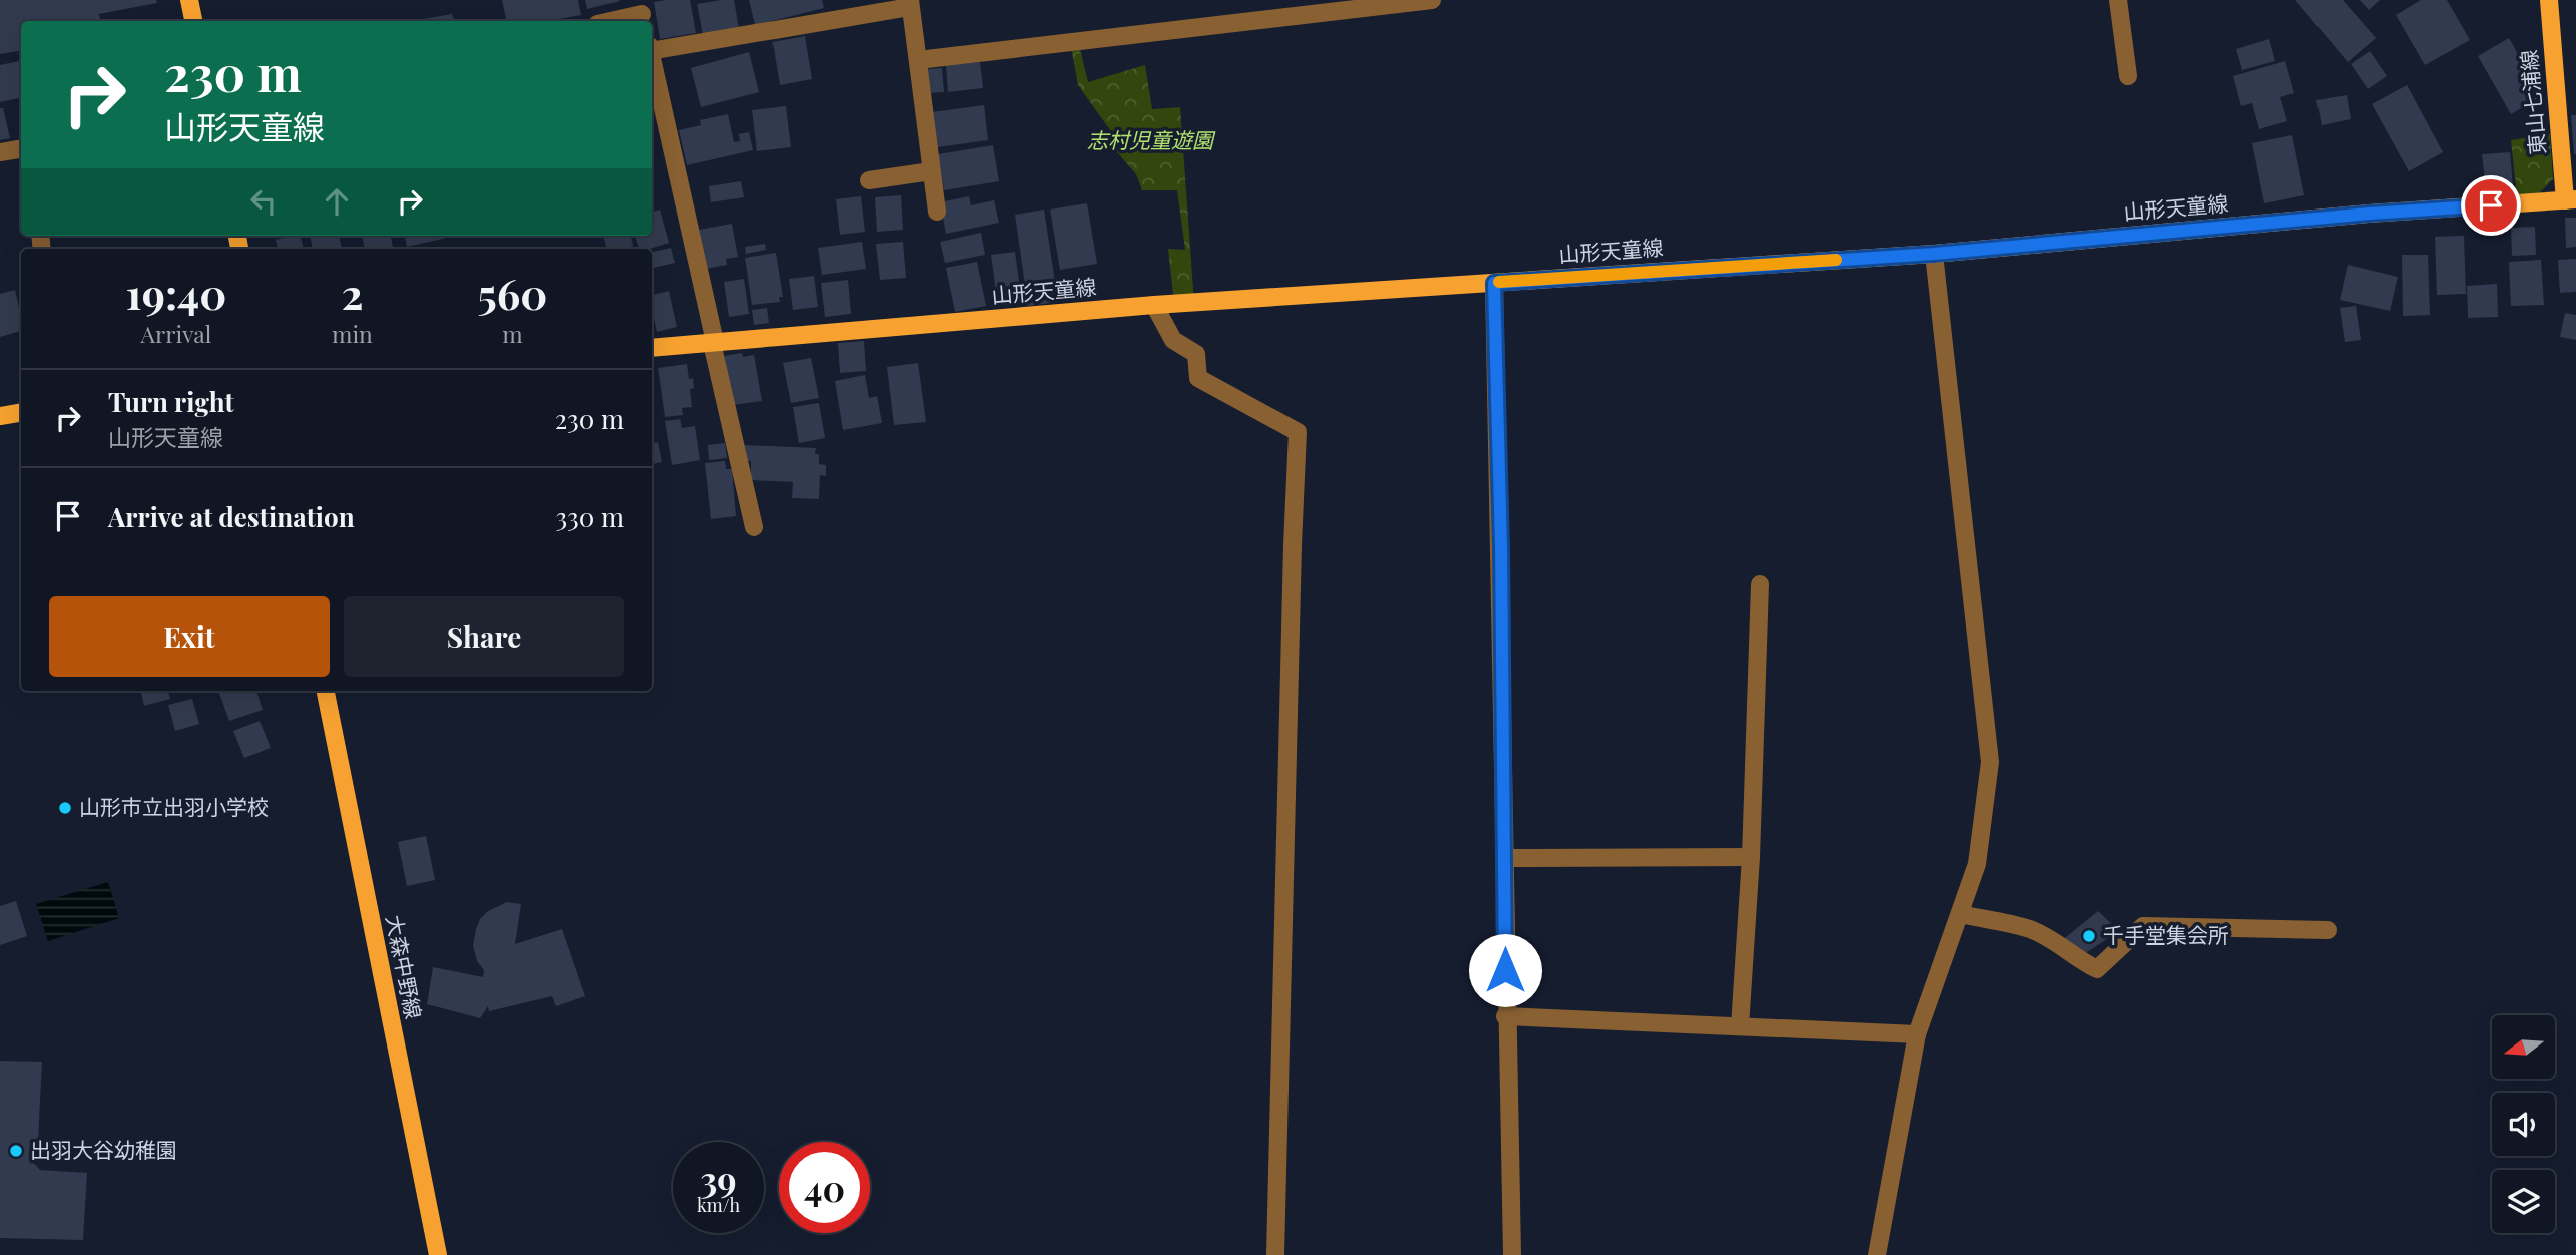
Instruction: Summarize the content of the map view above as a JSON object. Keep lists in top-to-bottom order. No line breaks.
{"streets":{"main road":["東山七浦線","山形天童線","大森中野線"]},"crossings":[["東山七浦線","山形天童線"]],"parks":["志村児童遊園"],"places":["山形市立出羽小学校","千手堂集会所","出羽大谷幼稚園"],"north":"left","page":{"turn":["230 m","山形天童線"],"eta":["19:40","Arrival","2","min","560","m"],"list":[{"name":"Turn right","note":"山形天童線","value":"230 m"},{"name":"Arrive at destination","value":"330 m"}],"buttons":["Exit","Share"],"speed":"39 km/h","limit":"40"}}
